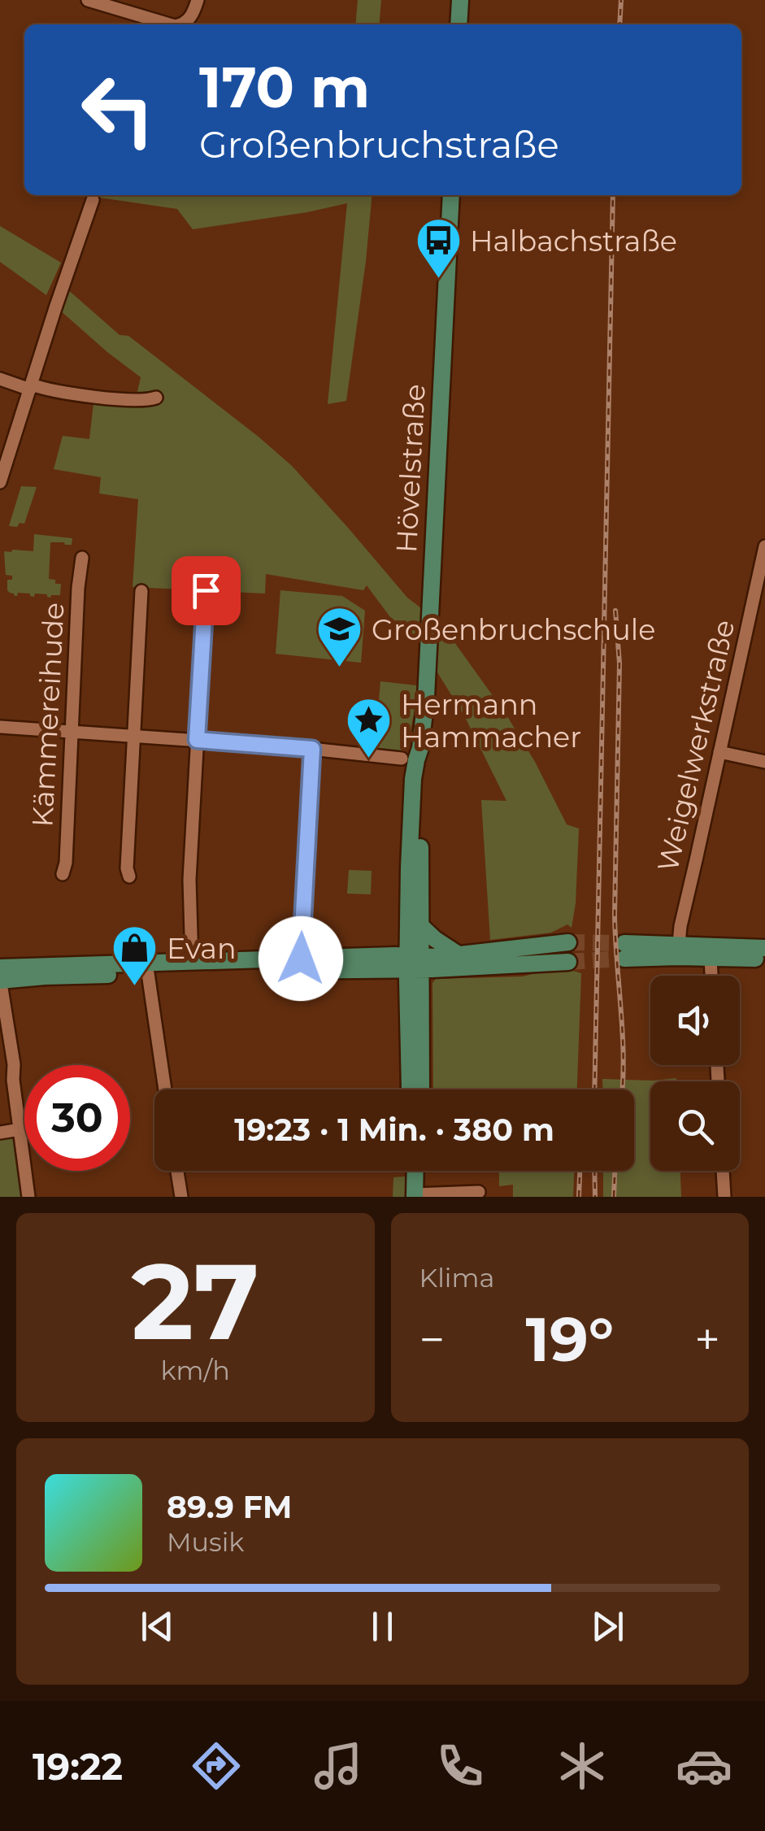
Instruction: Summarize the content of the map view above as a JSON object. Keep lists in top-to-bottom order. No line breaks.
{"streets":{"main road":["Hövelstraße"],"street":["Kämmereihude","Weigelwerkstraße"]},"places":{"bus stop":["Halbachstraße"],"school or university":["Großenbruchschule"],"place":["Hermann Hammacher"],"shop":["Evan"]},"page":{"turn":["170 m","Großenbruchstraße"],"limit":"30","trip":"19:23 · 1 Min. · 380 m","tile":[["27","km/h"],"Klima"],"heat":["−","19°","+"],"song":["89.9 FM","Musik"],"tabs":"19:22"}}
